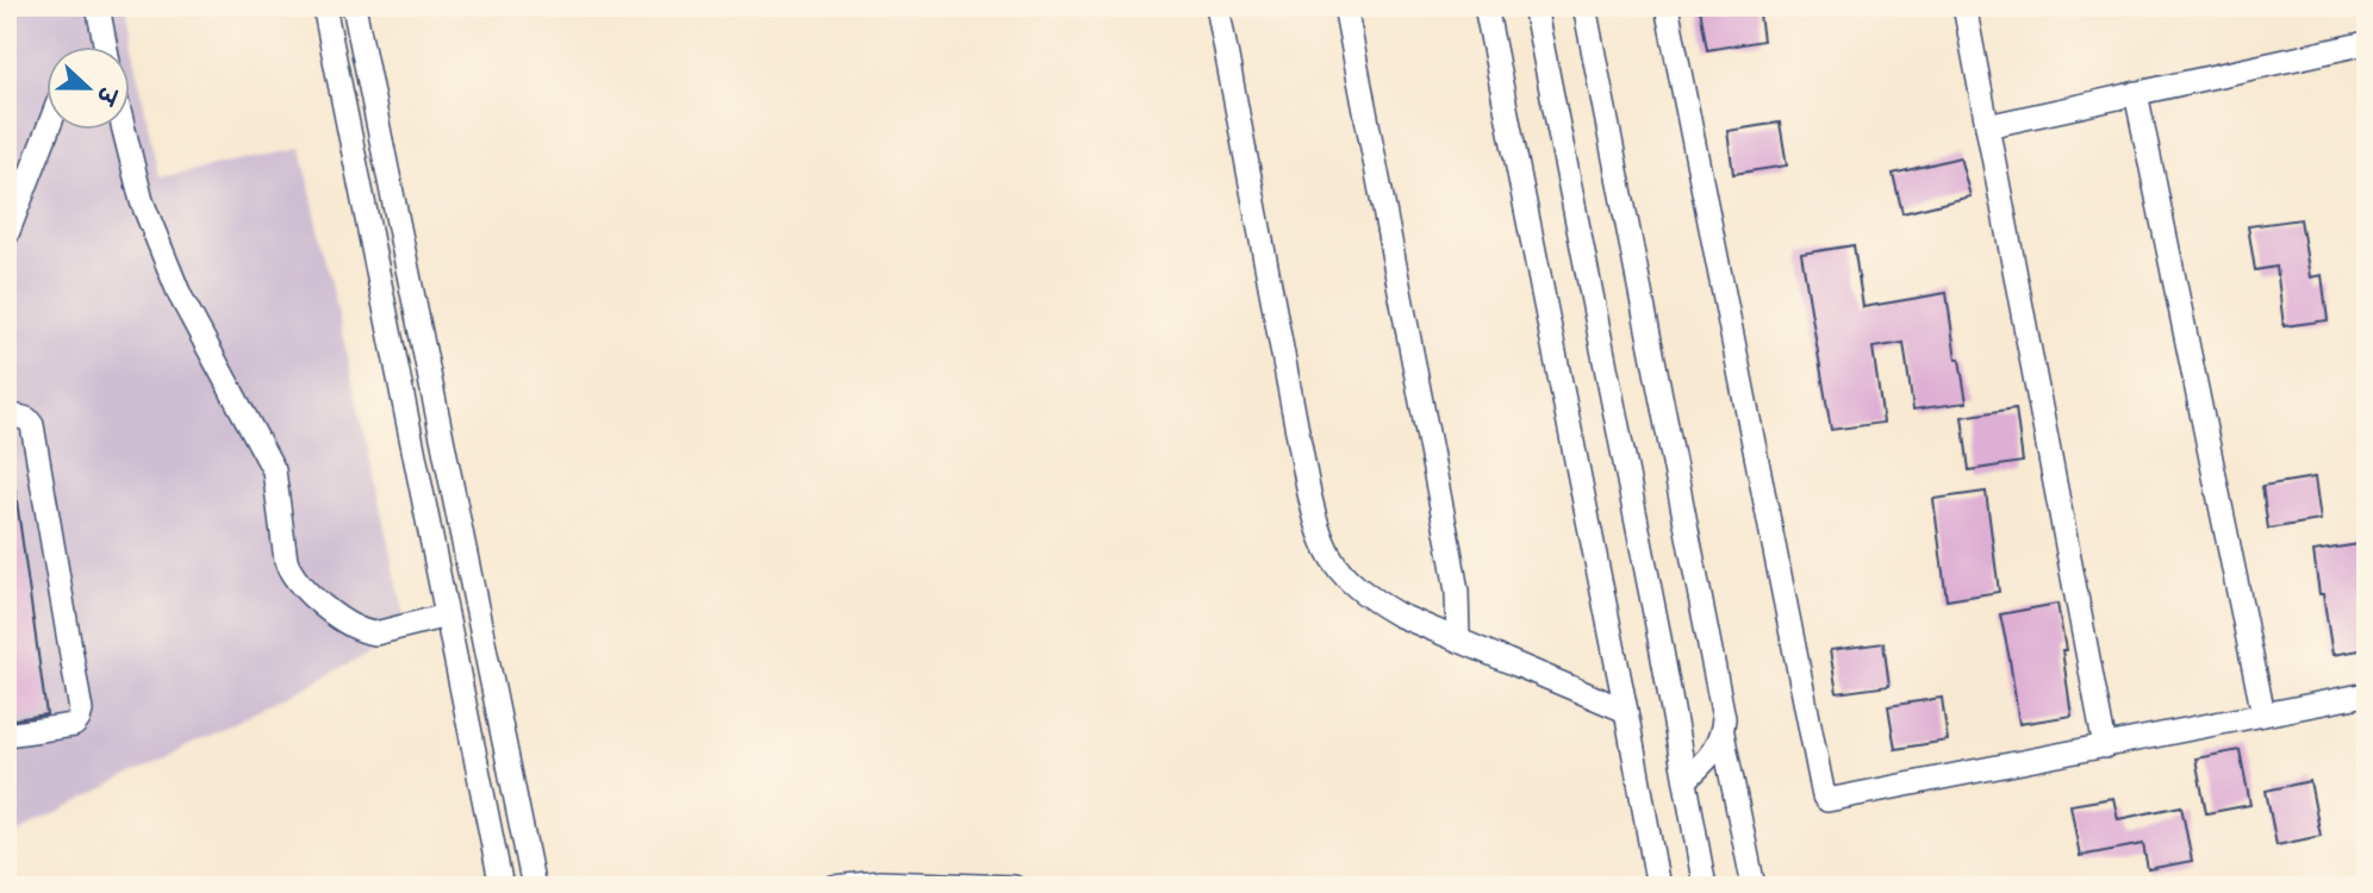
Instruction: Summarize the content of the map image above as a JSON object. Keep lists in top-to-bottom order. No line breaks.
{"north":"right"}
